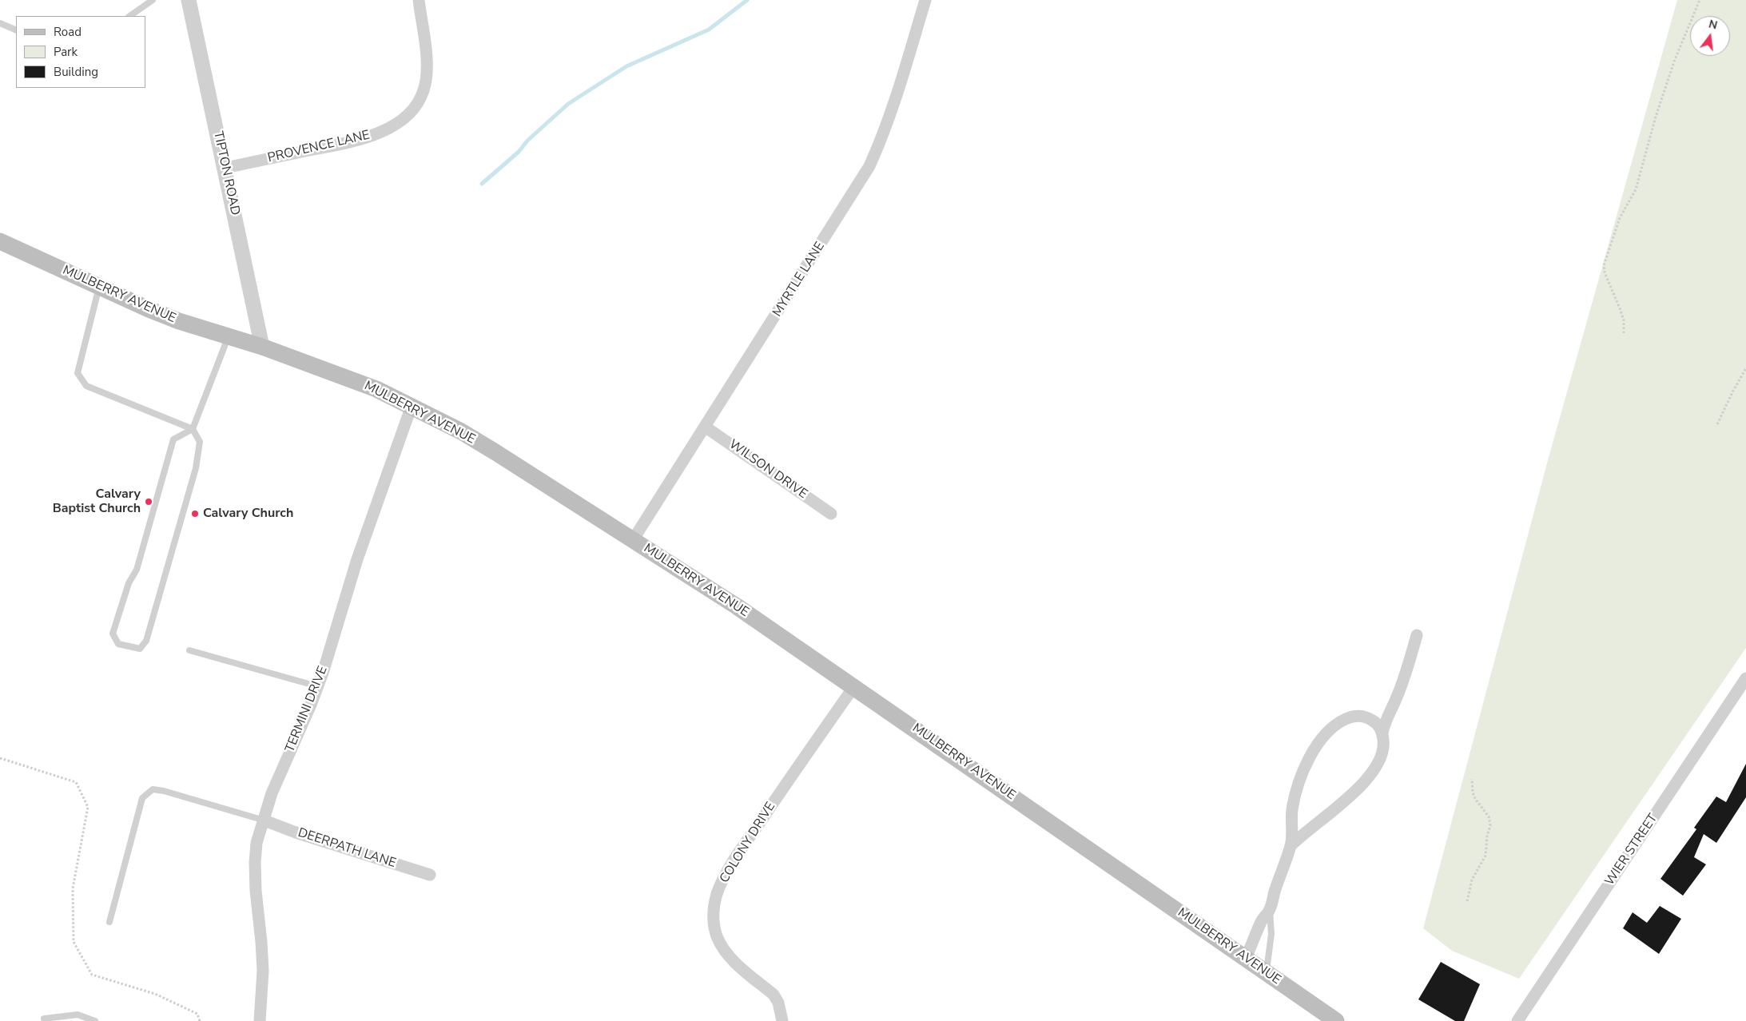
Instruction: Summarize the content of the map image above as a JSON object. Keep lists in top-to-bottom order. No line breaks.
{"streets":{"main road":["MULBERRY AVENUE"],"street":["PROVENCE LANE","TIPTON ROAD","MYRTLE LANE","WILSON DRIVE","TERMINI DRIVE","COLONY DRIVE","DEERPATH LANE","WIER STREET"]},"crossings":[["PROVENCE LANE","TIPTON ROAD"],["TIPTON ROAD","MULBERRY AVENUE"],["MYRTLE LANE","MULBERRY AVENUE"],["MYRTLE LANE","WILSON DRIVE"],["MULBERRY AVENUE","TERMINI DRIVE"],["MULBERRY AVENUE","COLONY DRIVE"],["TERMINI DRIVE","DEERPATH LANE"]],"places":["Calvary Baptist Church","Calvary Church"],"legend":["Road","Park","Building"],"north":"top"}
